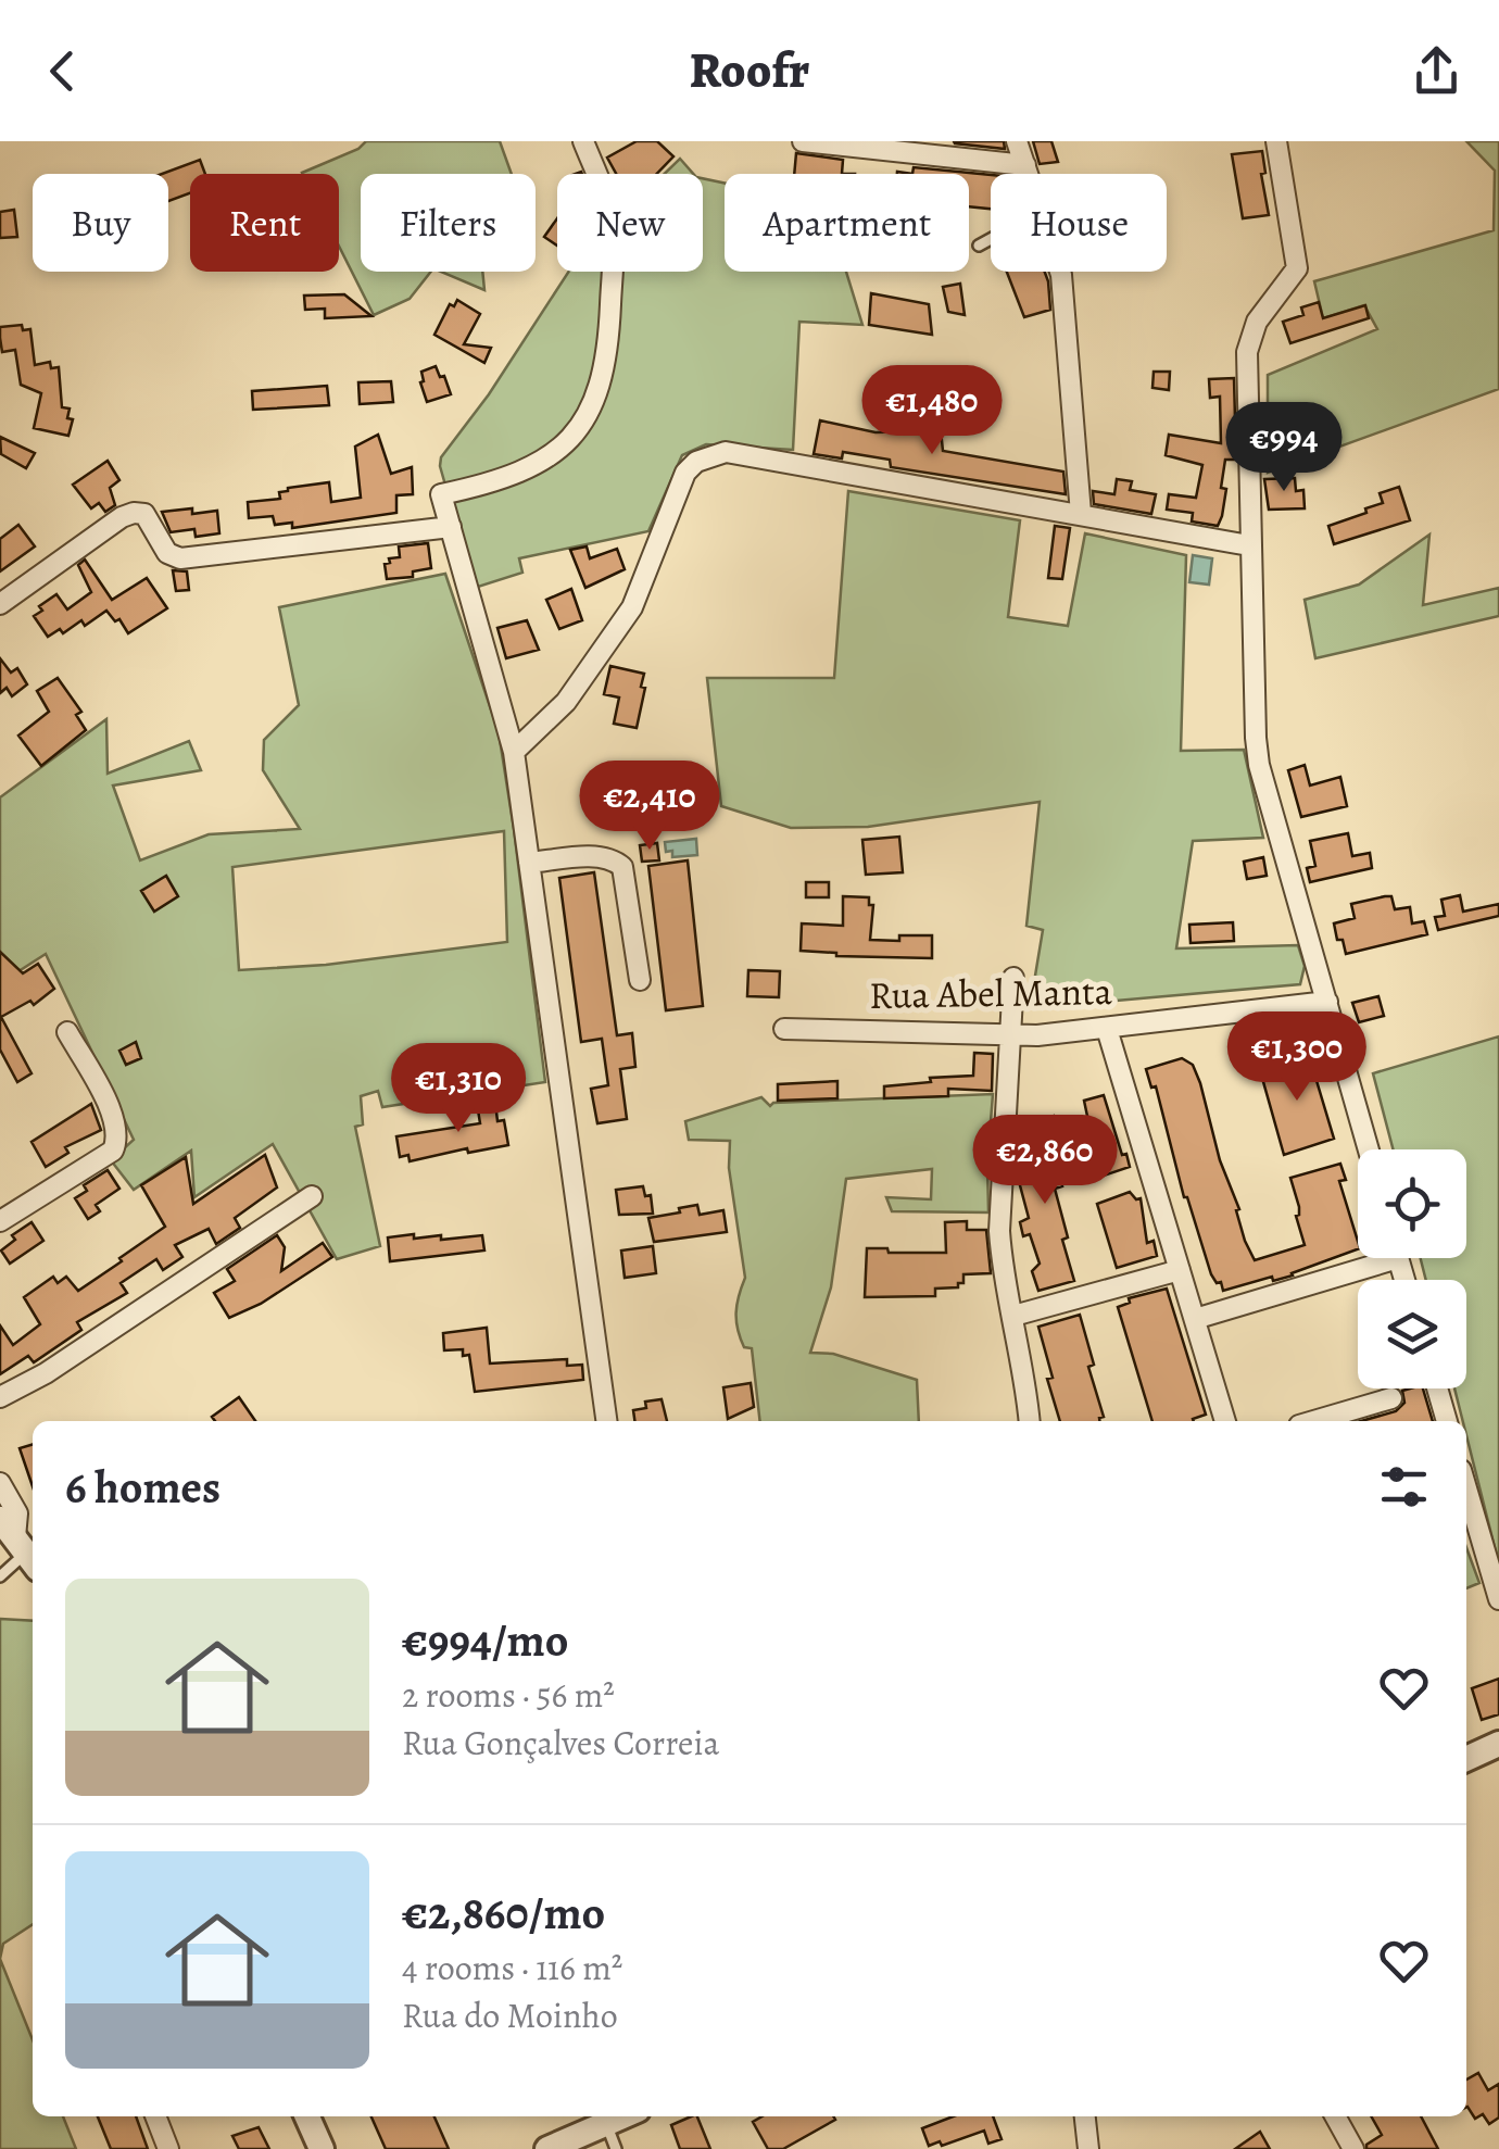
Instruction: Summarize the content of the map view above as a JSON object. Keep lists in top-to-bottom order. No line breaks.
{"streets":{"street":["Rua Abel Manta"]},"page":{"header":"Roofr","chip":["Buy","Rent","Filters","New","Apartment","House"],"price":["€1,480","€994","€2,410","€1,300","€1,310","€2,860"],"heading":"6 homes","list":[{"name":"€994/mo","note":"2 rooms · 56 m² · Rua Gonçalves Correia"},{"name":"€2,860/mo","note":"4 rooms · 116 m² · Rua do Moinho"}]}}
